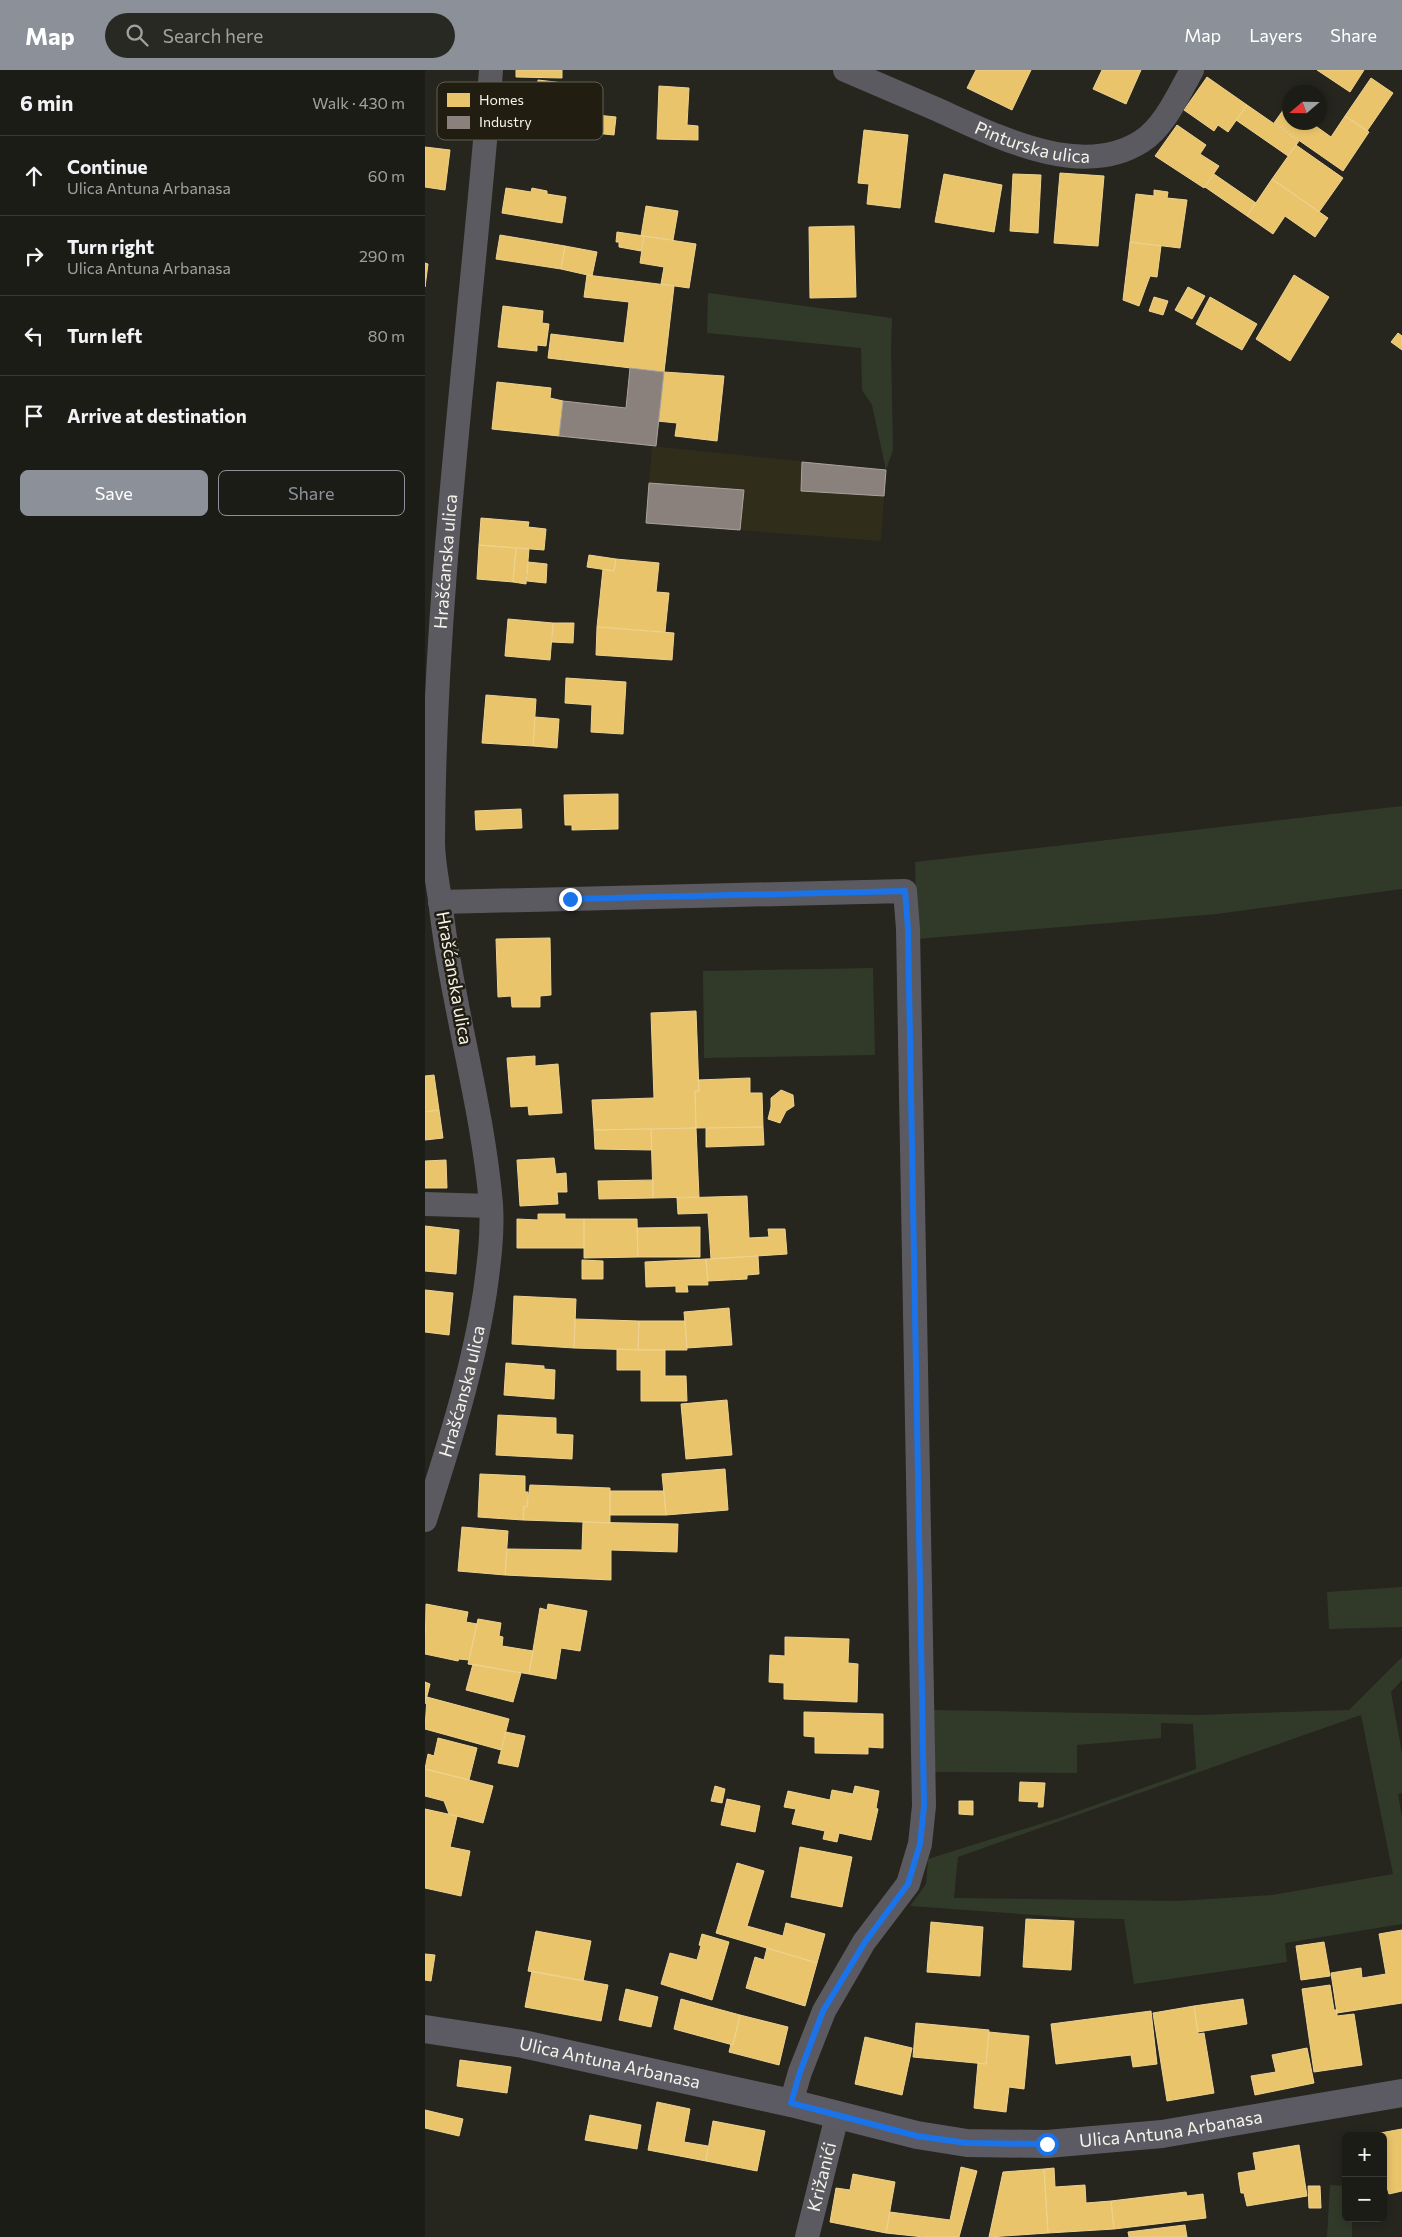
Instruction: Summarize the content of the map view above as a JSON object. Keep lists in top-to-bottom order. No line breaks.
{"streets":{"main road":["Ulica Antuna Arbanasa"],"street":["Pinturska ulica","Hrašćanska ulica","Križanići"]},"crossings":[["Ulica Antuna Arbanasa","Križanići"]],"legend":["Homes","Industry"],"north":"left","page":{"header":"Map","search":"Search here","nav":["Map","Layers","Share"],"heading":["6 min","Walk · 430 m"],"list":[["Continue","Ulica Antuna Arbanasa","60 m"],["Turn right","Ulica Antuna Arbanasa","290 m"],["Turn left","80 m"],"Arrive at destination"],"buttons":["Save","Share"],"map_buttons":["+","−"]}}
